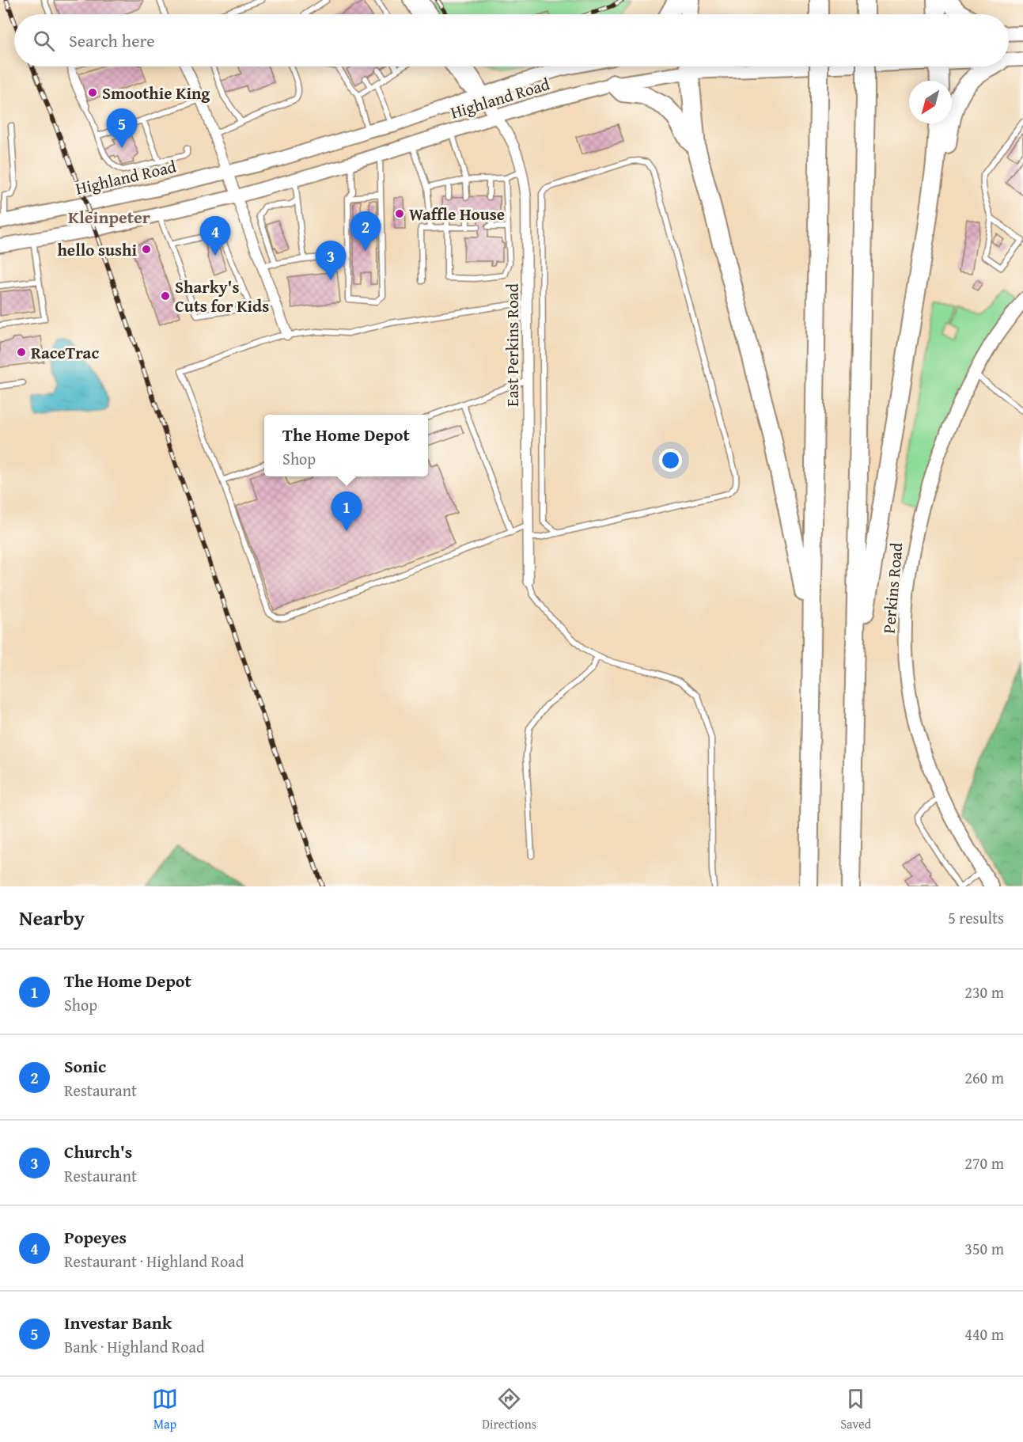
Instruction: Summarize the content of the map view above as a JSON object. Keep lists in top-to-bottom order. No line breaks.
{"streets":{"main road":["Highland Road","Perkins Road"],"street":["East Perkins Road"]},"crossings":[["Highland Road","East Perkins Road"]],"districts":["Kleinpeter"],"places":["Smoothie King","Waffle House","hello sushi","Sharky's Cuts for Kids","RaceTrac"],"north":"bottom left","page":{"search":"Search here","pins":["5","2","4","3","1"],"popup":["The Home Depot","Shop"],"heading":["Nearby","5 results"],"list":[{"mark":"1","name":"The Home Depot","note":"Shop","value":"230 m"},{"mark":"2","name":"Sonic","note":"Restaurant","value":"260 m"},{"mark":"3","name":"Church's","note":"Restaurant","value":"270 m"},{"mark":"4","name":"Popeyes","note":"Restaurant · Highland Road","value":"350 m"},{"mark":"5","name":"Investar Bank","note":"Bank · Highland Road","value":"440 m"}],"nav":["Map","Directions","Saved"]}}
